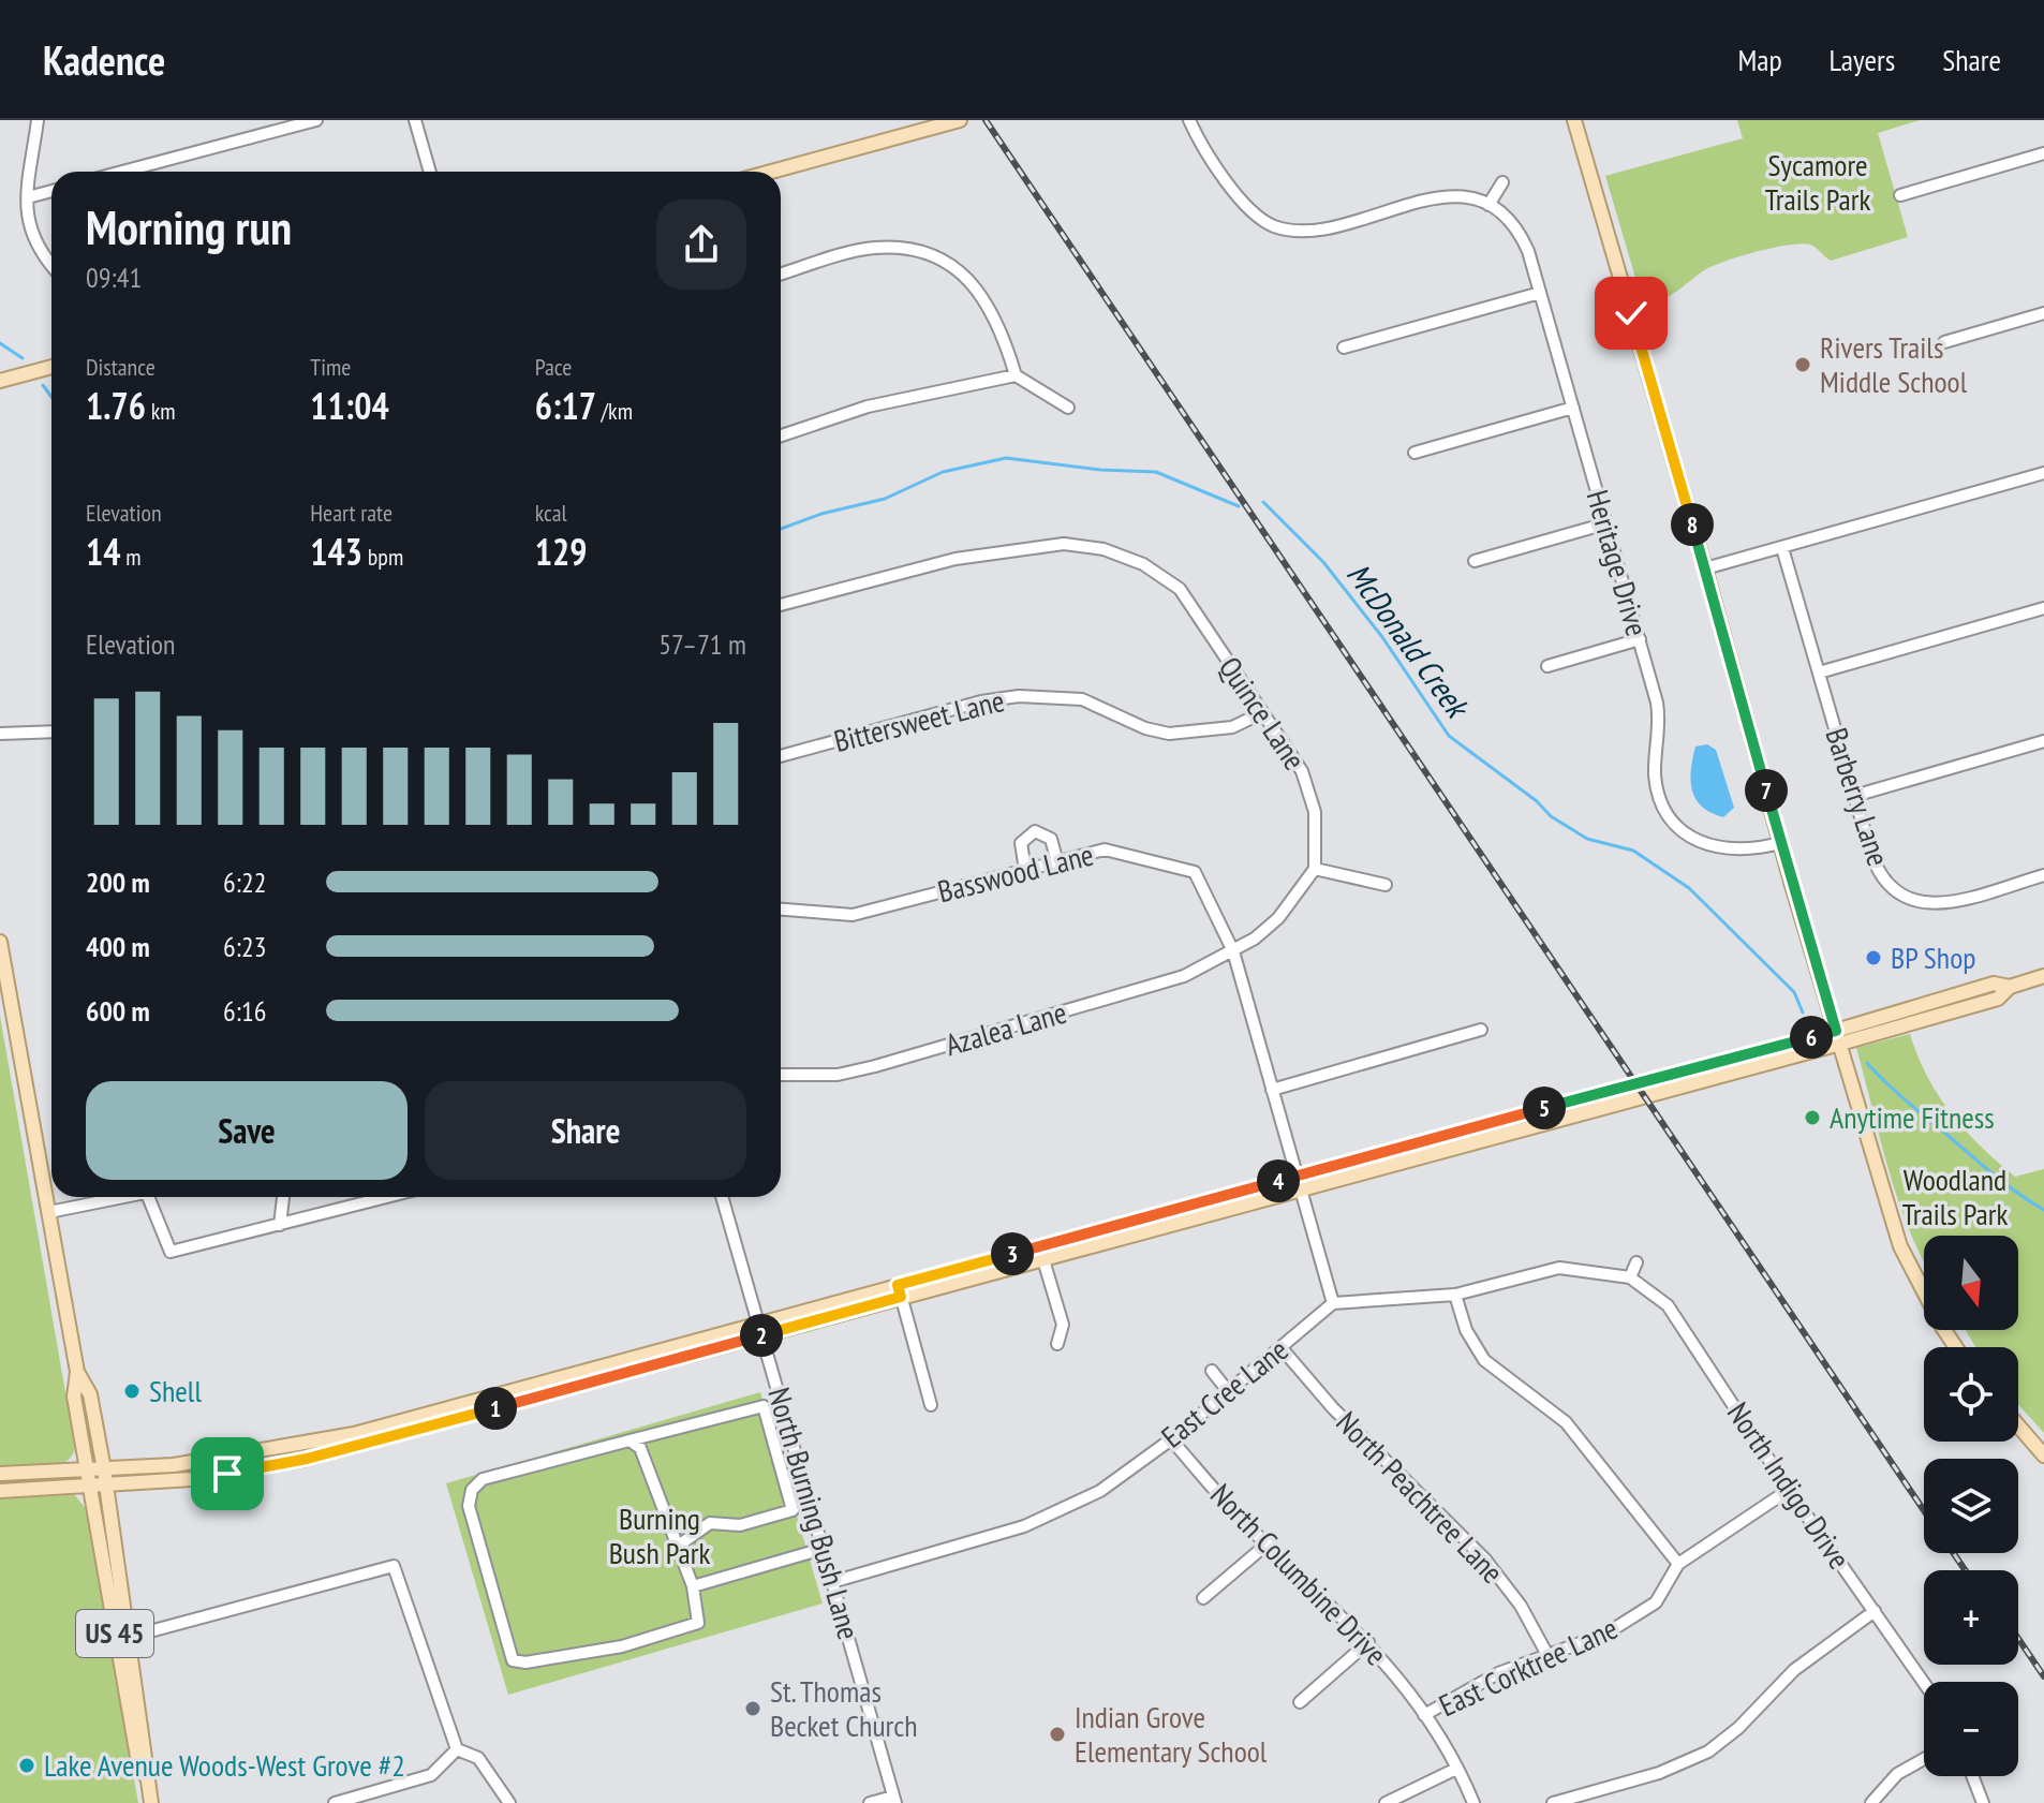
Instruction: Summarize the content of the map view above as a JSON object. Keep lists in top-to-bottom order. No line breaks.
{"streets":{"main road":["US 45"],"street":["Heritage Drive","Quince Lane","Bittersweet Lane","Barberry Lane","Basswood Lane","Azalea Lane","East Cree Lane","North Indigo Drive","North Peachtree Lane","North Burning Bush Lane","North Columbine Drive","East Corktree Lane"]},"crossings":[["Quince Lane","Bittersweet Lane"],["Basswood Lane","Azalea Lane"],["Basswood Lane","East Cree Lane"],["East Cree Lane","North Peachtree Lane"],["East Cree Lane","North Burning Bush Lane"],["East Cree Lane","North Columbine Drive"],["North Indigo Drive","East Corktree Lane"],["North Peachtree Lane","East Corktree Lane"],["North Columbine Drive","East Corktree Lane"]],"water":["McDonald Creek"],"parks":["Sycamore Trails Park","Woodland Trails Park","Burning Bush Park"],"places":["Rivers Trails Middle School","BP Shop","Anytime Fitness","Shell","St. Thomas Becket Church","Indian Grove Elementary School","Lake Avenue Woods-West Grove #2"],"north":"bottom","page":{"header":"Kadence","nav":["Map","Layers","Share"],"heading":["Morning run","09:41"],"stats":[["Distance","1.76 km"],["Time","11:04"],["Pace","6:17 /km"],["Elevation","14 m"],["Heart rate","143 bpm"],["kcal","129"]],"pins":["8","7","6","5","4","3","2","1"],"chart":["Elevation","57–71 m"],"list":[{"name":"200 m","note":"6:22"},{"name":"400 m","note":"6:23"},{"name":"600 m","note":"6:16"}],"buttons":["Save","Share"],"map_buttons":["+","−"]}}
